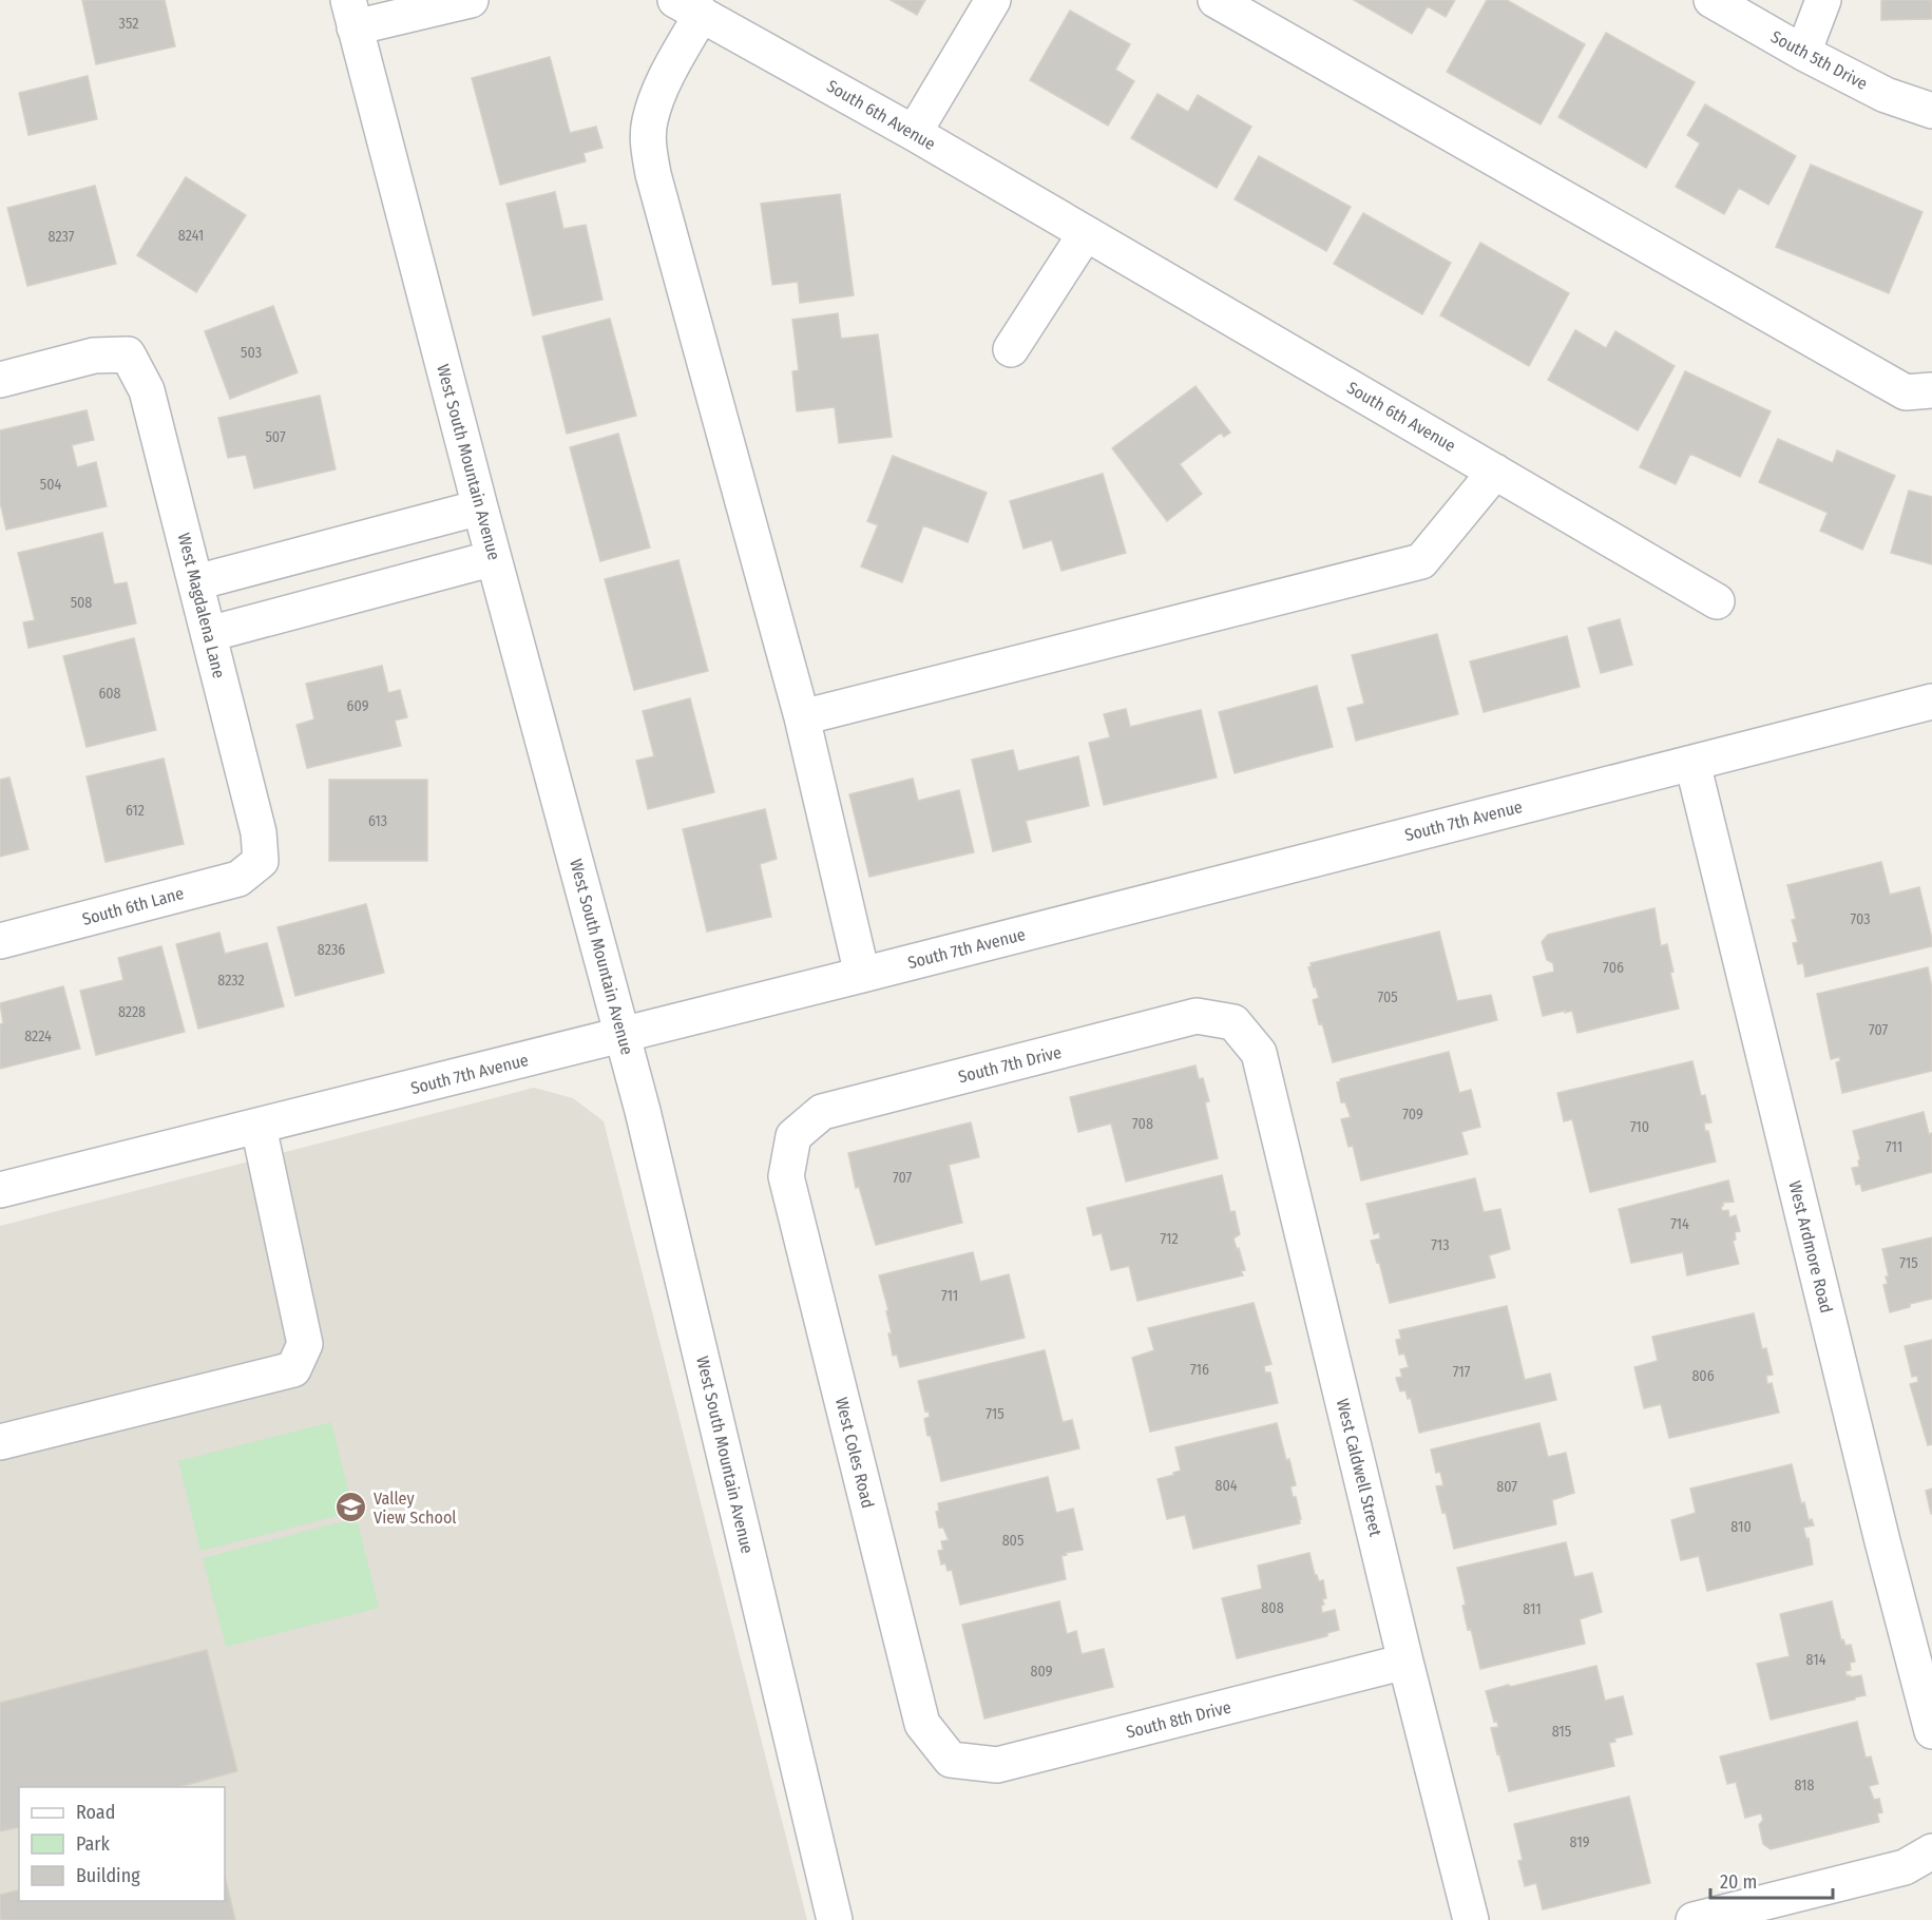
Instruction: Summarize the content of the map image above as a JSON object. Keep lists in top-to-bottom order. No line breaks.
{"streets":{"street":["South 5th Drive","South 6th Avenue","West South Mountain Avenue","West Magdalena Lane","South 7th Avenue","South 6th Lane","South 7th Drive","West Ardmore Road","West Coles Road","West Caldwell Street","South 8th Drive"]},"crossings":[["West South Mountain Avenue","South 7th Avenue"],["West Magdalena Lane","South 6th Lane"],["South 7th Avenue","West Ardmore Road"],["South 7th Drive","West Coles Road"],["South 7th Drive","West Caldwell Street"],["West Coles Road","South 8th Drive"],["West Caldwell Street","South 8th Drive"]],"places":{"school or university":["Valley View School"]},"house_numbers":["352","8241","8237","503","507","504","508","608","609","612","613","703","8236","706","8232","705","8228","707","8224","709","708","710","711","707","714","712","713","715","711","716","717","806","715","804","807","810","805","808","811","814","809","815","818","819"],"legend":["Road","Park","Building"],"scale_bar":"20 m"}
